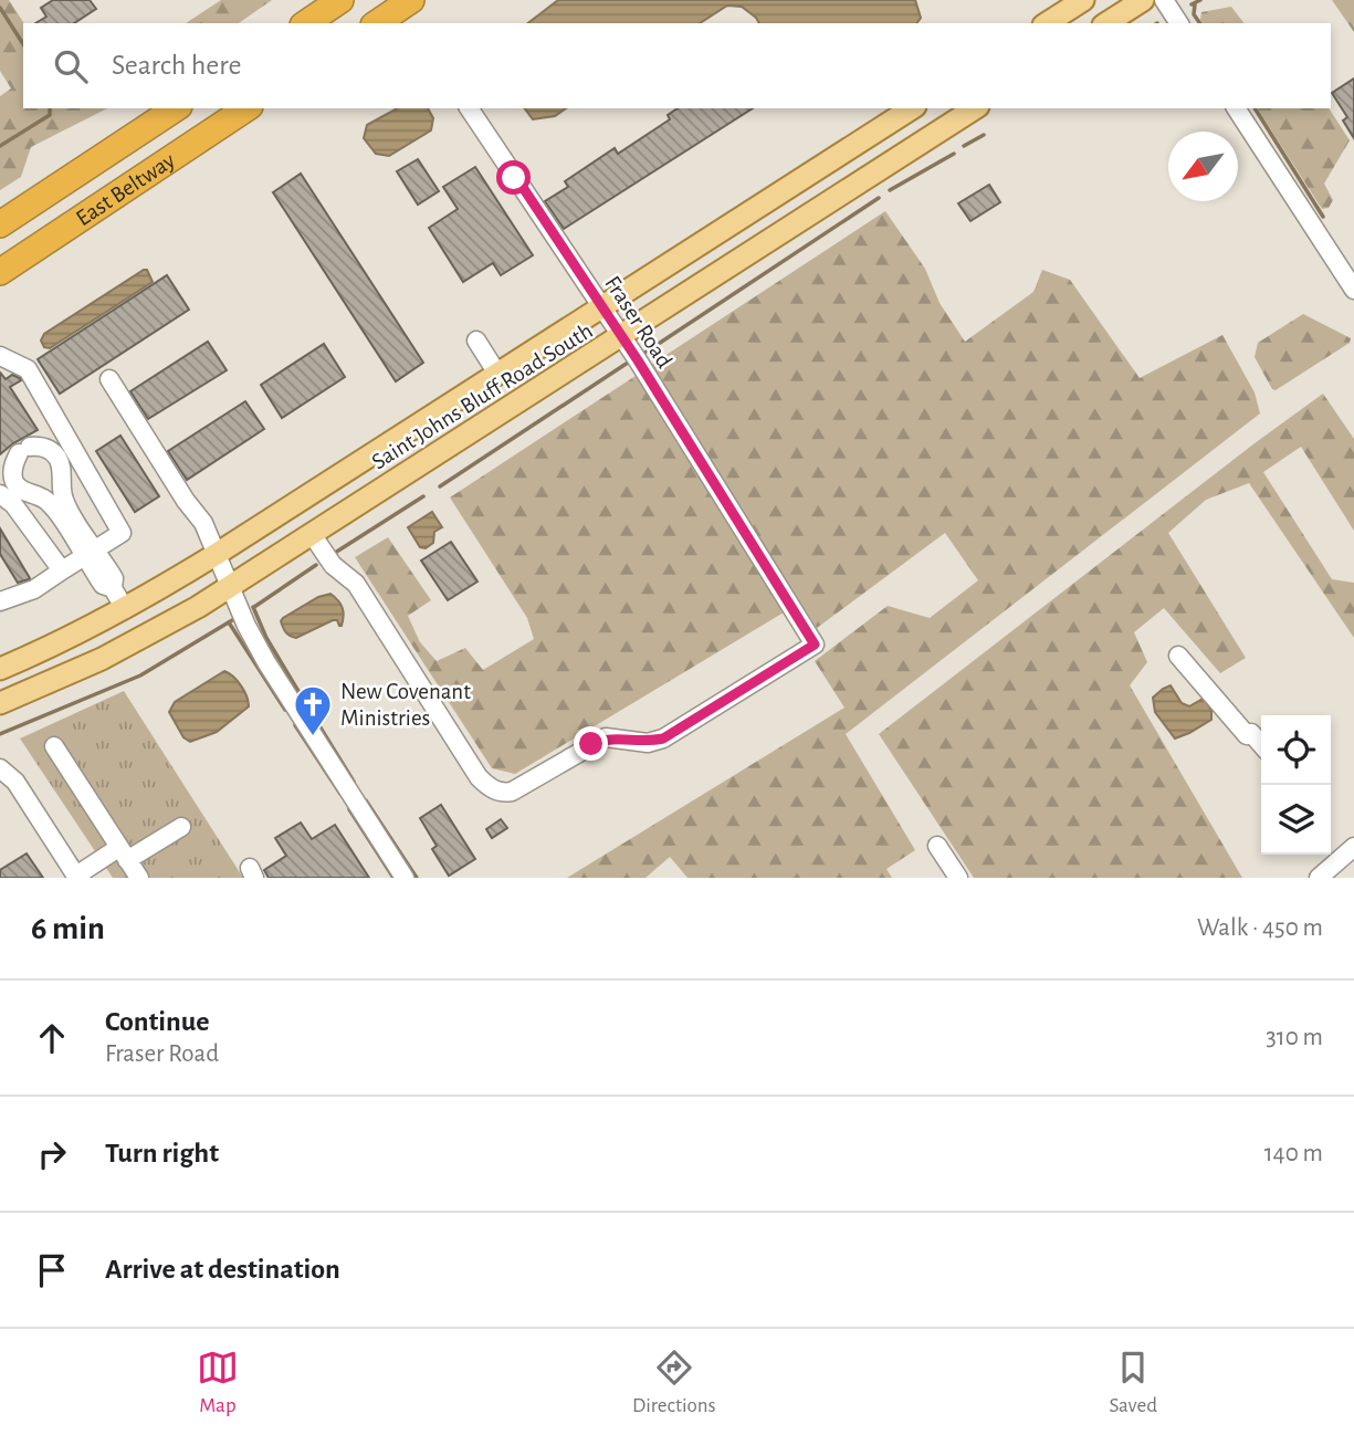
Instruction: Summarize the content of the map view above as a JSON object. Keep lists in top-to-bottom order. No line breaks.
{"streets":{"highway":["East Beltway"],"main road":["Saint Johns Bluff Road South"],"street":["Fraser Road"]},"crossings":[["Fraser Road","Saint Johns Bluff Road South"]],"places":{"church":["New Covenant Ministries"]},"north":"bottom left","page":{"search":"Search here","heading":["6 min","Walk · 450 m"],"list":[["Continue","Fraser Road","310 m"],["Turn right","140 m"],"Arrive at destination"],"nav":["Map","Directions","Saved"]}}
